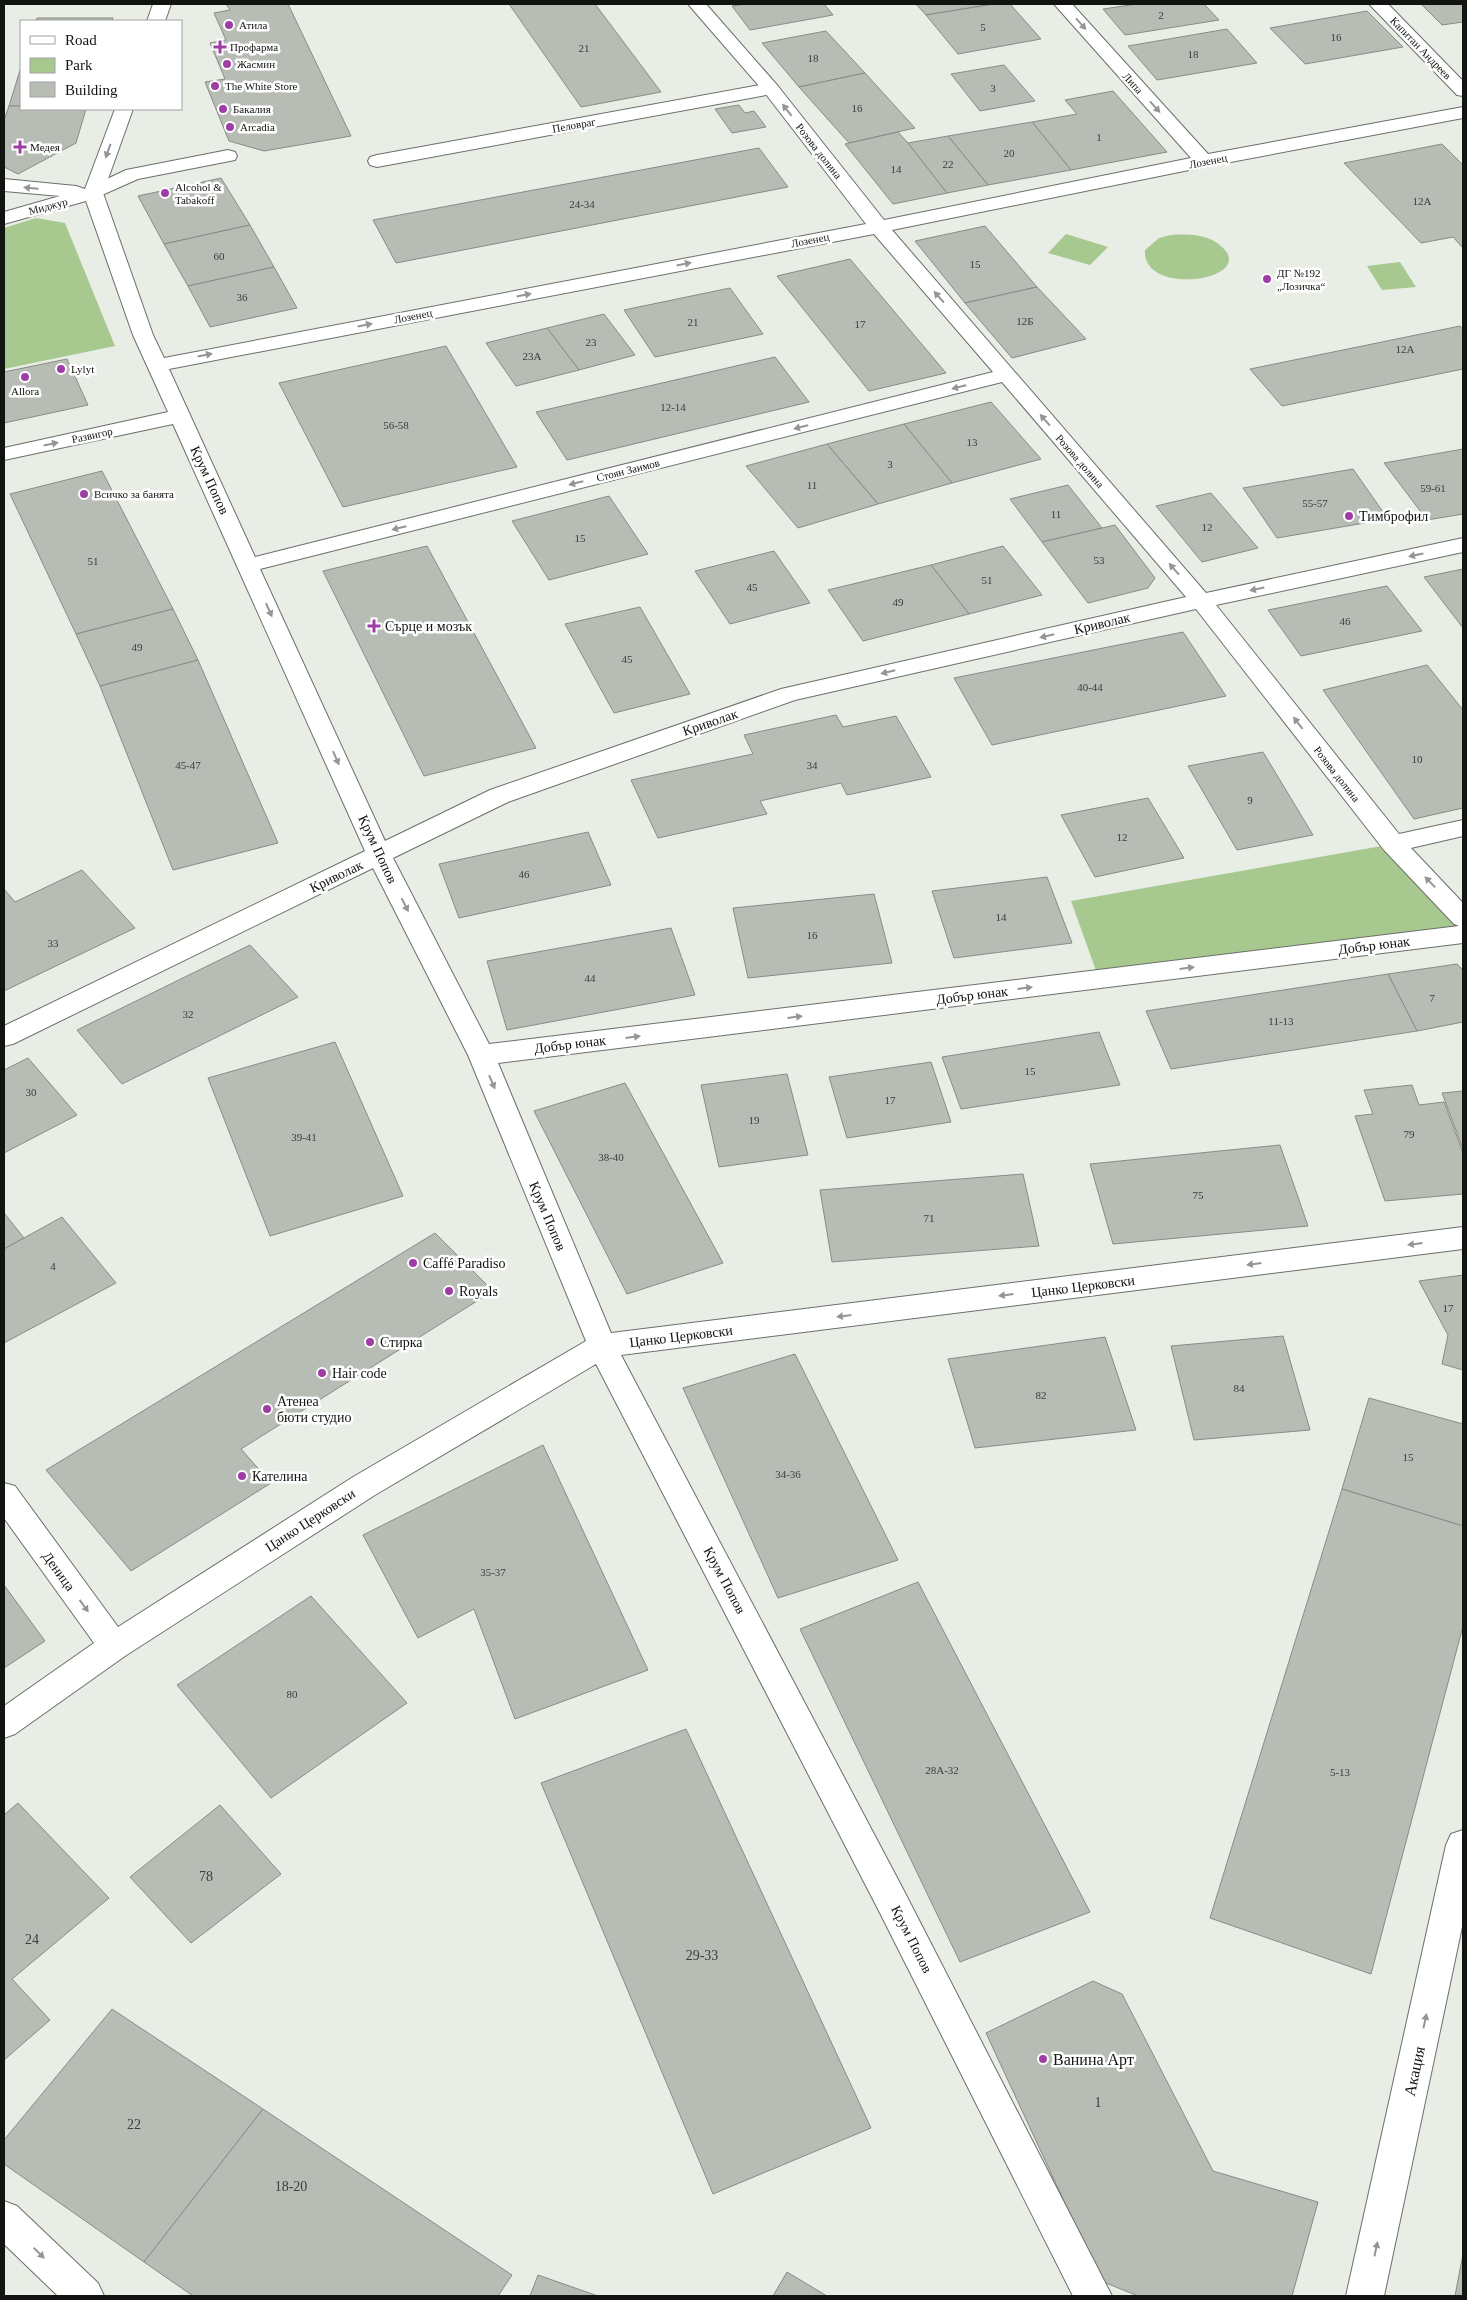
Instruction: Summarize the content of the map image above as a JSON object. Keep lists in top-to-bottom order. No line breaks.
{"streets":{"street":["Капитан Андреев","Липа","Пеловраг","Розова долина","Лозенец","Миджур","Развигор","Стоян Заимов","Крум Попов","Криволак","Добър юнак","Цанко Церковски","Деница","Акация"]},"crossings":[["Липа","Лозенец"],["Пеловраг","Розова долина"],["Розова долина","Лозенец"],["Розова долина","Стоян Заимов"],["Розова долина","Криволак"],["Лозенец","Крум Попов"],["Миджур","Крум Попов"],["Развигор","Крум Попов"],["Стоян Заимов","Крум Попов"],["Крум Попов","Криволак"],["Крум Попов","Добър юнак"],["Крум Попов","Цанко Церковски"],["Цанко Церковски","Деница"]],"one_way":["Липа","Розова долина","Лозенец","Развигор","Стоян Заимов","Крум Попов","Криволак","Добър юнак","Цанко Церковски","Деница","Акация"],"places":{"other":["Атила","Жасмин","The White Store","Бакалия","Arcadia","Alcohol & Tabakoff","ДГ №192 „Лозичка“","Lylyt","Allora","Всичко за банята","Тимброфил","Caffé Paradiso","Royals","Стирка","Hair code","Атенеа бюти студио","Кателина","Ванина Арт"],"health":["Профарма","Медея","Сърце и мозък"]},"house_numbers":["2","5","16","21","18","18","3","16","1","20","22","14","12А","24-34","60","15","36","12Б","21","17","23","12А","23А","12-14","56-58","13","3","11","59-61","55-57","11","12","15","53","51","51","45","49","46","49","45","40-44","10","45-47","34","9","12","46","14","16","33","44","7","32","11-13","15","30","17","19","79","39-41","38-40","75","71","4","17","84","82","15","34-36","35-37","80","28А-32","5-13","78","24","29-33","1","22","18-20"],"legend":["Road","Park","Building"]}
